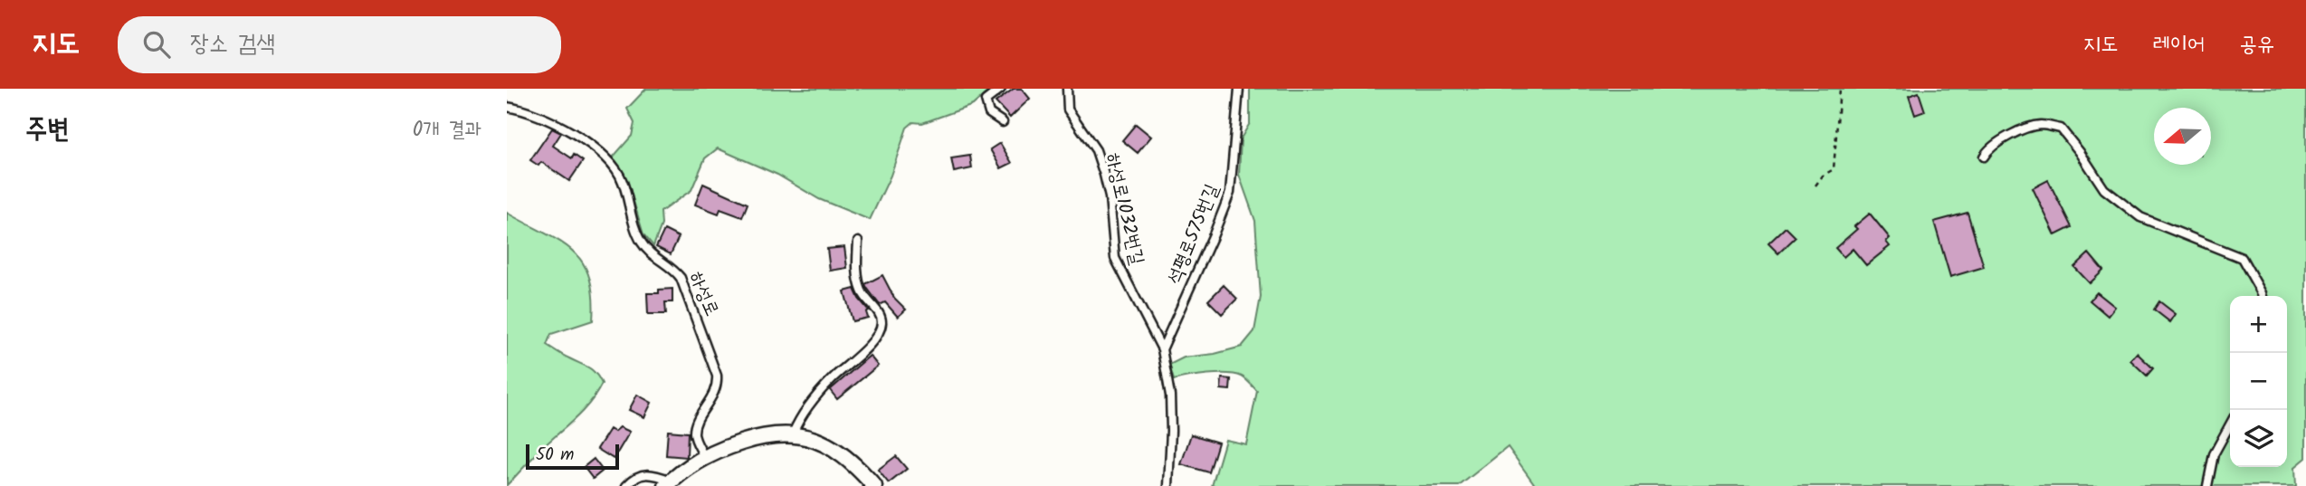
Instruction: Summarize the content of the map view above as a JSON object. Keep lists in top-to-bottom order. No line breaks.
{"streets":{"lane":["하성로1032번길","석평로575번길","하성로"]},"crossings":[["하성로1032번길","석평로575번길"]],"scale_bar":"50 m","north":"left","page":{"header":"지도","search":"장소 검색","nav":["지도","레이어","공유"],"heading":["주변","0개 결과"],"map_buttons":["+","−"],"scale":"50 m"}}
